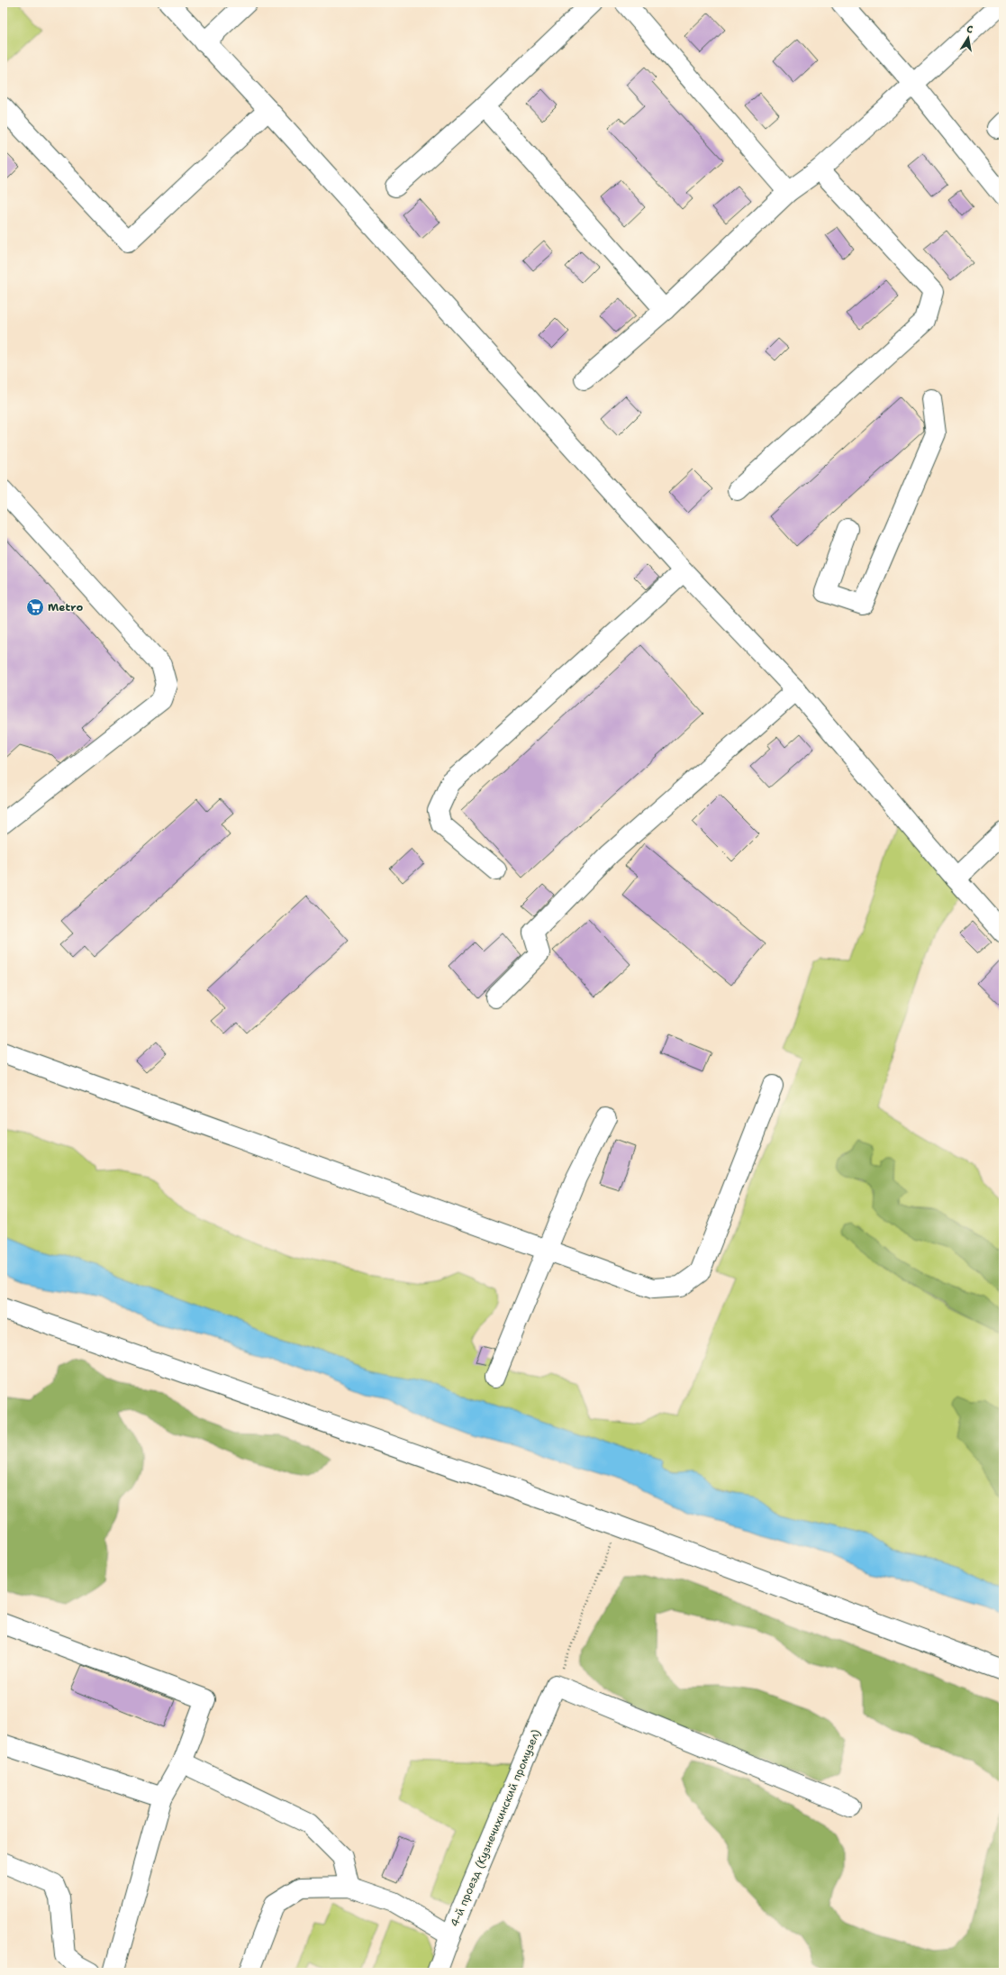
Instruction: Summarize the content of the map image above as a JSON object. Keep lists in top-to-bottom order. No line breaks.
{"streets":{"street":["4-й проезд (Кузнечихинский промузел)"]},"places":{"supermarket":["Metro"]},"north":"top"}
